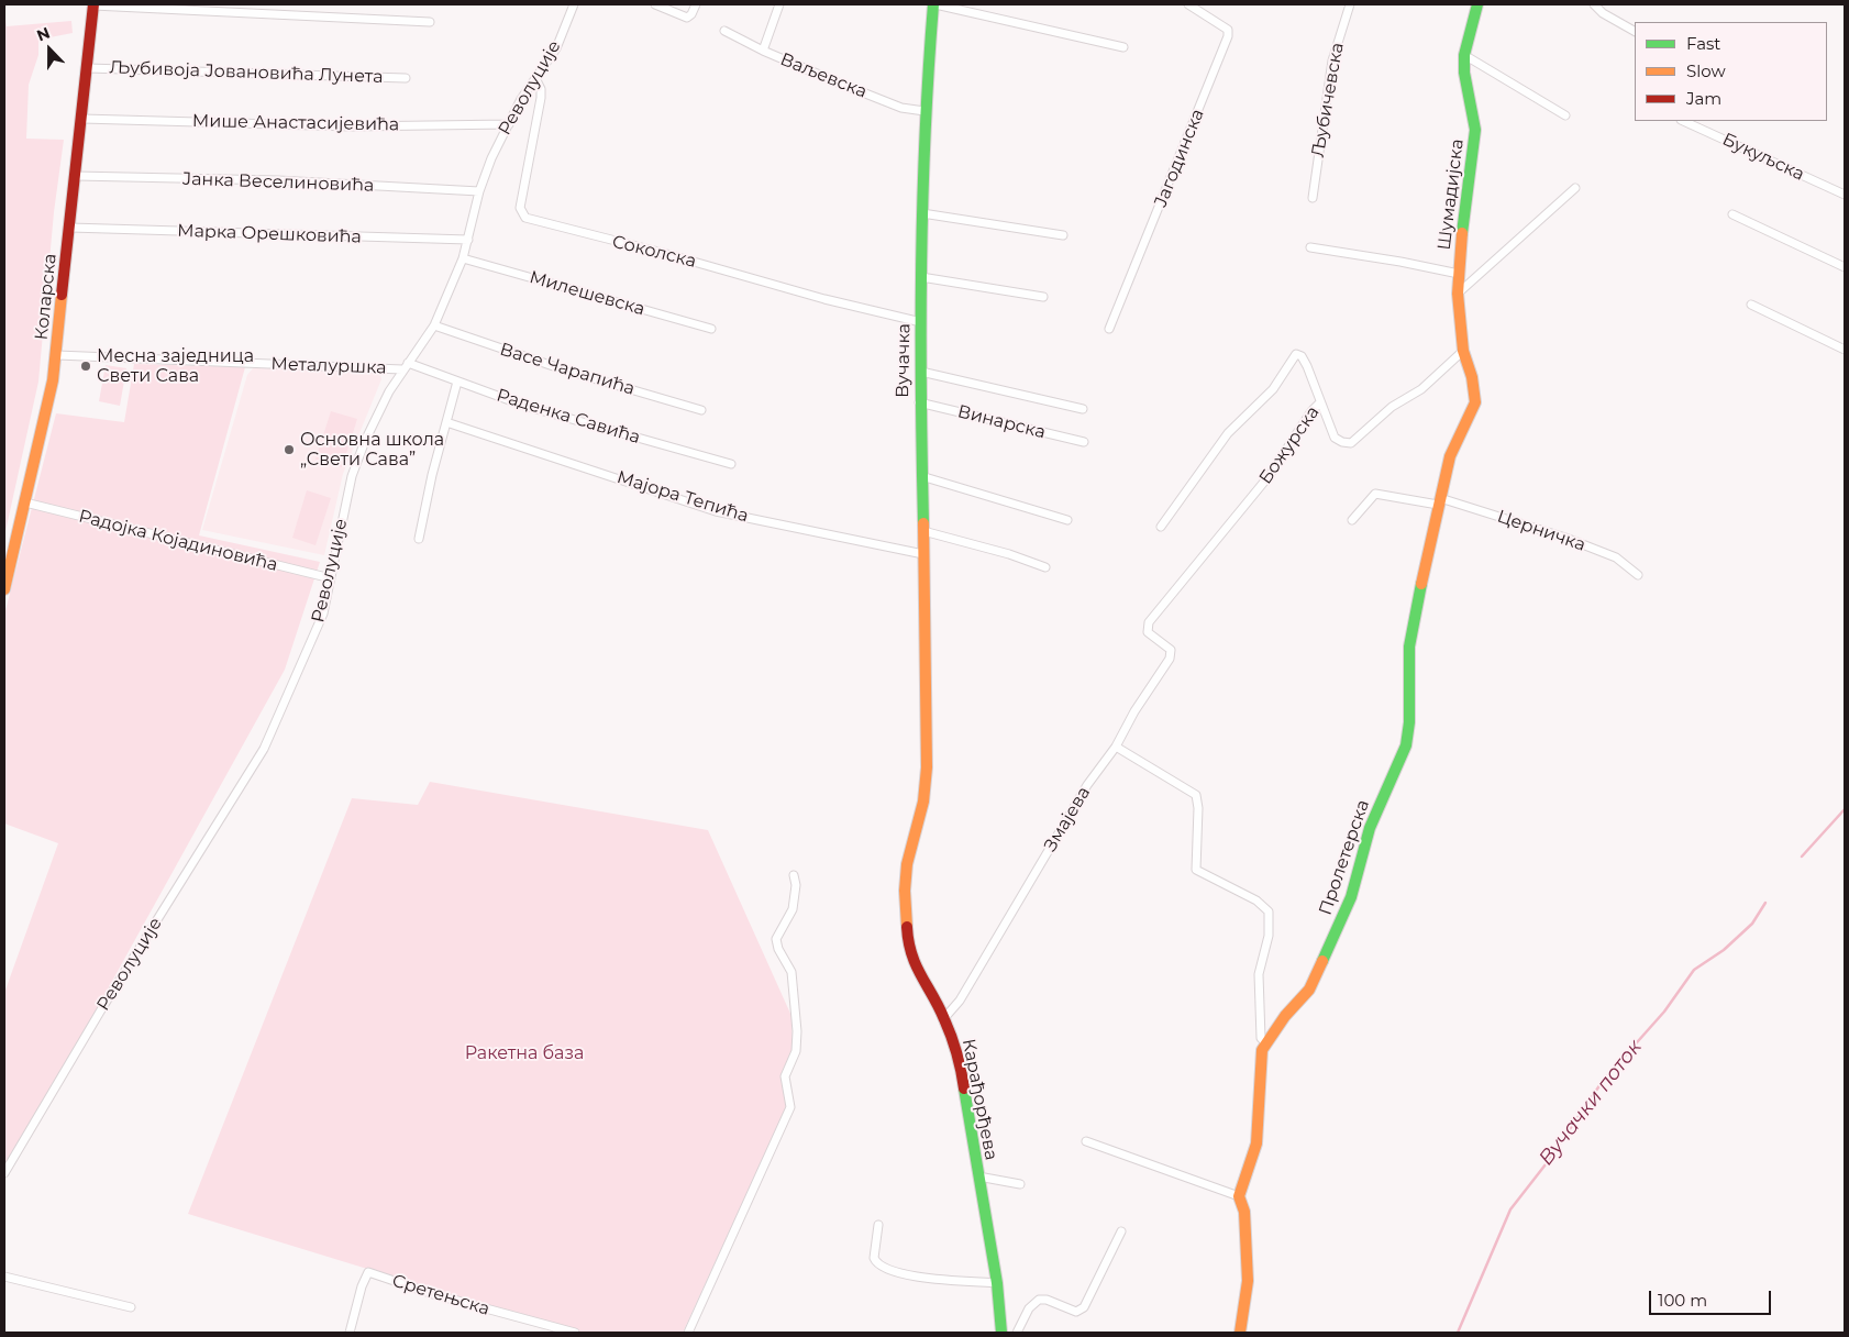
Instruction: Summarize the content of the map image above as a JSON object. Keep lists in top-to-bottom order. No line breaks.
{"streets":{"street":["Љубивоја Јовановића Лунета","Ваљевска","Револуције","Љубичевска","Мише Анастасијевића","Букуљска","Јагодинска","Јанка Веселиновића","Шумадијска","Марка Орешковића","Соколска","Милешевска","Коларска","Вучачка","Металуршка","Васе Чарапића","Раденка Савића","Винарска","Божурска","Мајора Тепића","Церничка","Радојка Којадиновића","Змајева","Пролетерска","Карађорђева","Сретењска"]},"crossings":[["Љубивоја Јовановића Лунета","Коларска"],["Ваљевска","Вучачка"],["Револуције","Мише Анастасијевића"],["Револуције","Јанка Веселиновића"],["Револуције","Марка Орешковића"],["Револуције","Соколска"],["Револуције","Милешевска"],["Револуције","Металуршка"],["Револуције","Васе Чарапића"],["Револуције","Раденка Савића"],["Револуције","Радојка Којадиновића"],["Мише Анастасијевића","Коларска"],["Јанка Веселиновића","Коларска"],["Шумадијска","Пролетерска"],["Марка Орешковића","Коларска"],["Соколска","Вучачка"],["Коларска","Металуршка"],["Коларска","Радојка Којадиновића"],["Вучачка","Винарска"],["Вучачка","Мајора Тепића"],["Вучачка","Карађорђева"],["Металуршка","Раденка Савића"],["Божурска","Змајева"],["Церничка","Пролетерска"],["Змајева","Карађорђева"]],"water":["Вучачки поток"],"parks":["Ракетна база"],"places":["Месна заједница Свети Сава","Основна школа „Свети Сава”"],"legend":["Fast","Slow","Jam"],"scale_bar":"100 m","north":"top"}
